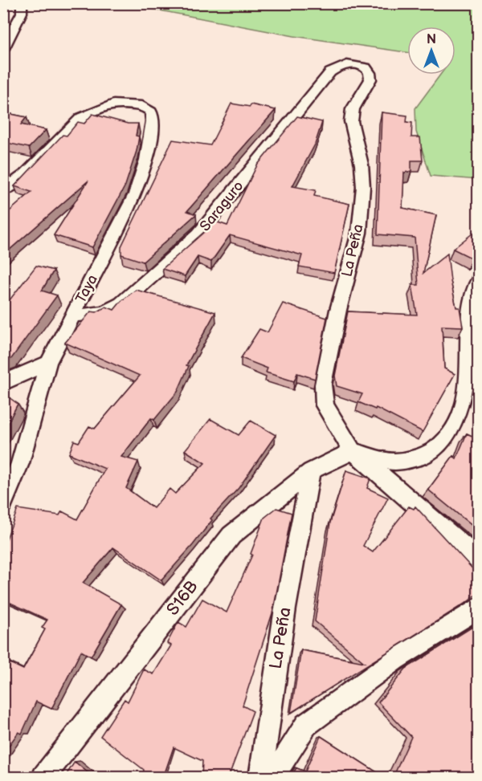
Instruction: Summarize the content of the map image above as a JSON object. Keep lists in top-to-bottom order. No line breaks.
{"streets":{"street":["Saraguro","La Peña","Taya","S16B"]},"crossings":[["Saraguro","La Peña"],["Saraguro","Taya"],["La Peña","S16B"]],"north":"top"}
